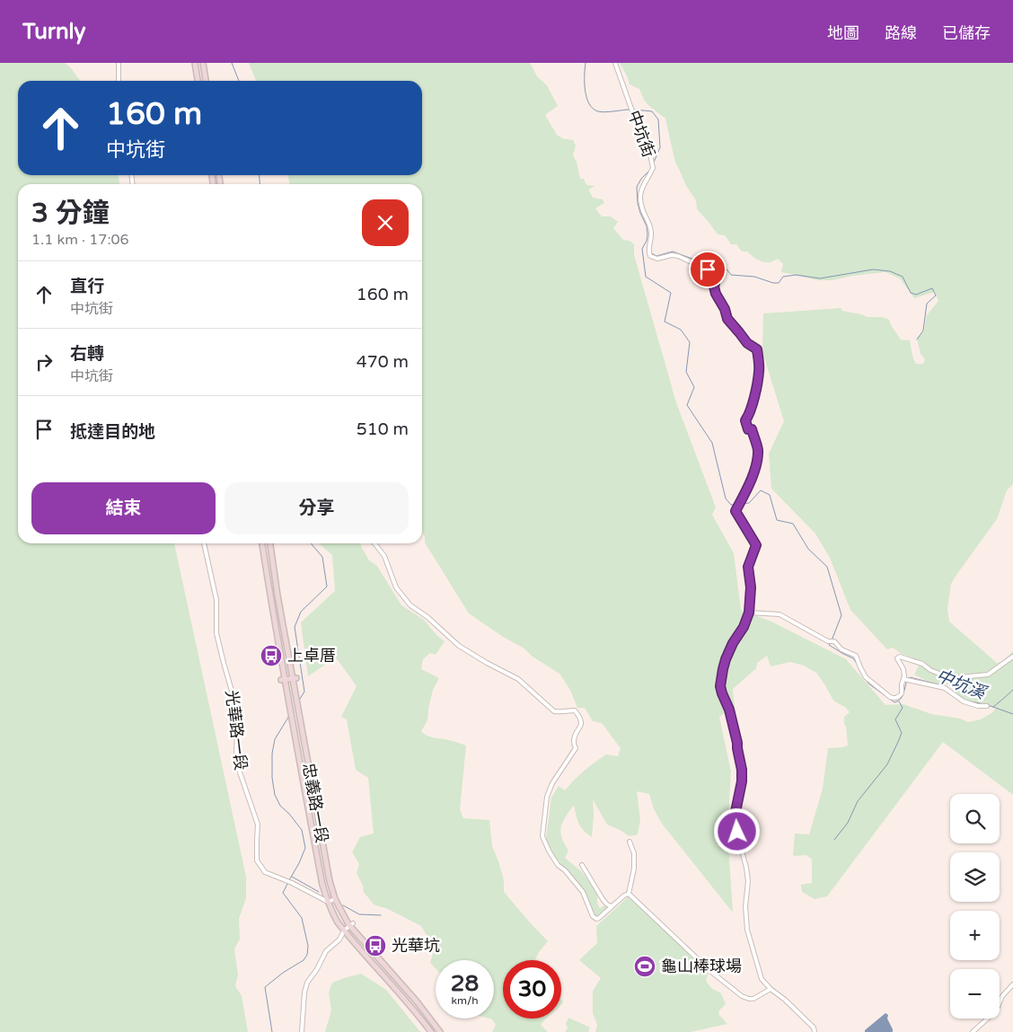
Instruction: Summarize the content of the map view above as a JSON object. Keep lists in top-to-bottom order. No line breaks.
{"streets":{"main road":["忠義路一段"],"street":["中坑街","光華路一段"]},"crossings":[["光華路一段","忠義路一段"]],"water":["中坑溪"],"places":{"bus stop":["上卓厝","光華坑"],"sports":["龜山棒球場"]},"page":{"header":"Turnly","nav":["地圖","路線","已儲存"],"turn":["160 m","中坑街"],"heading":["3 分鐘","1.1 km · 17:06"],"list":[{"name":"直行","note":"中坑街","value":"160 m"},{"name":"右轉","note":"中坑街","value":"470 m"},{"name":"抵達目的地","value":"510 m"}],"buttons":["結束","分享"],"map_buttons":["+","−"],"speed":"28 km/h","limit":"30"}}
